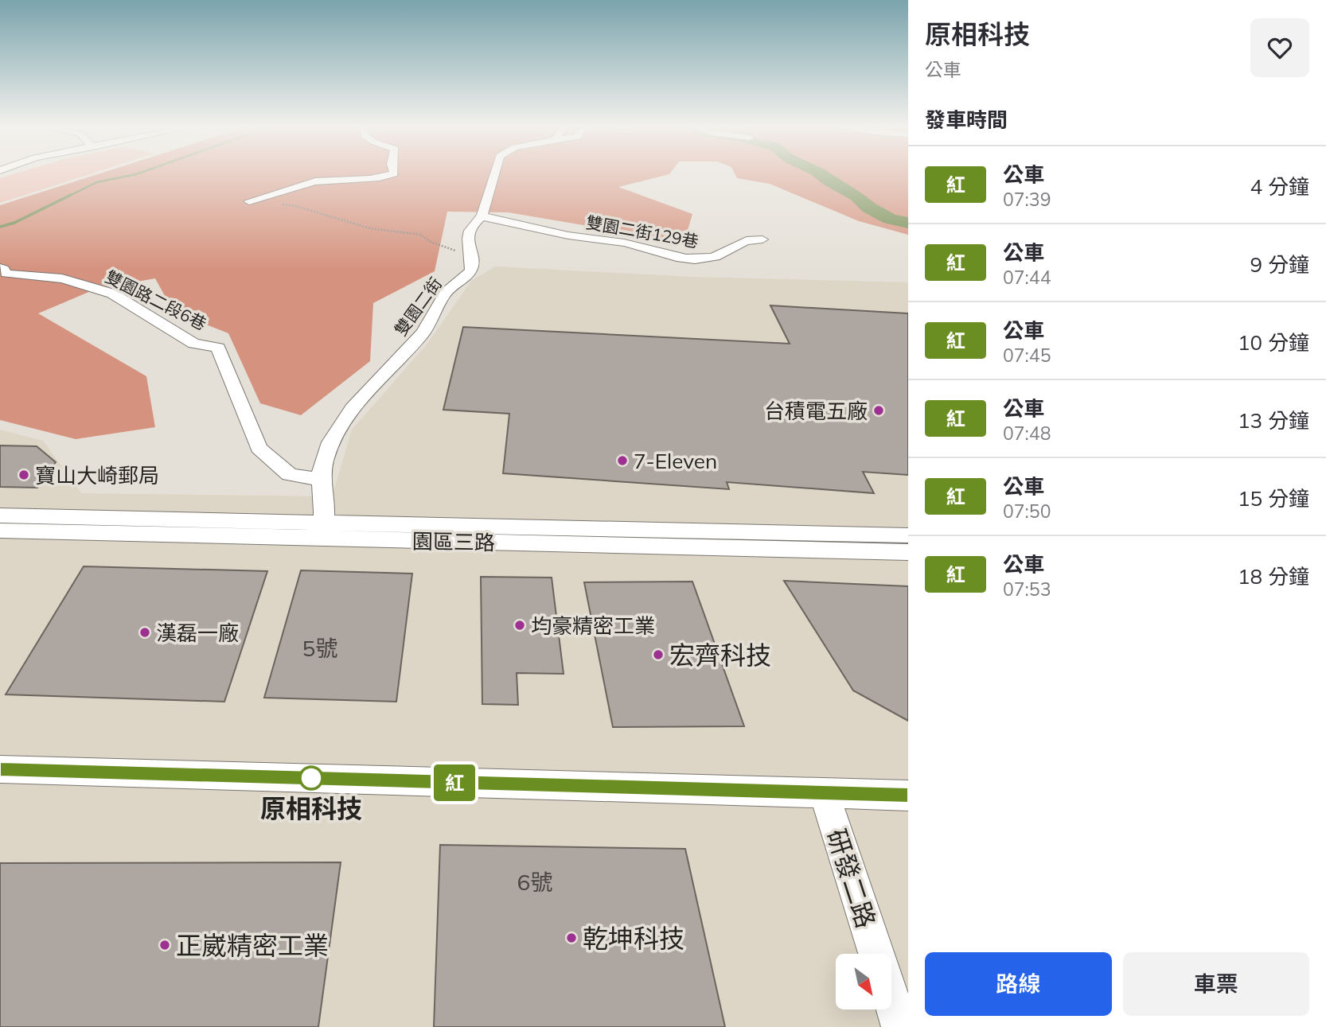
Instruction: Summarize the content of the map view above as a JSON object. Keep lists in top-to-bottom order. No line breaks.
{"streets":{"street":["雙園二街129巷","雙園路二段6巷","雙園二街","園區三路","研發二路"]},"crossings":[["雙園二街129巷","雙園二街"],["雙園路二段6巷","雙園二街"],["雙園二街","園區三路"]],"places":["台積電五廠","7-Eleven","寶山大崎郵局","均豪精密工業","漢磊一廠","宏齊科技","原相科技","乾坤科技","正崴精密工業"],"lines":["bus line 紅"],"house_numbers":["5號","6號"],"north":"bottom right","page":{"on_map":"紅","heading":[["原相科技","公車"],"發車時間"],"list":[{"mark":"紅","name":"公車","note":"07:39","value":"4 分鐘"},{"mark":"紅","name":"公車","note":"07:44","value":"9 分鐘"},{"mark":"紅","name":"公車","note":"07:45","value":"10 分鐘"},{"mark":"紅","name":"公車","note":"07:48","value":"13 分鐘"},{"mark":"紅","name":"公車","note":"07:50","value":"15 分鐘"},{"mark":"紅","name":"公車","note":"07:53","value":"18 分鐘"}],"buttons":["路線","車票"]}}
